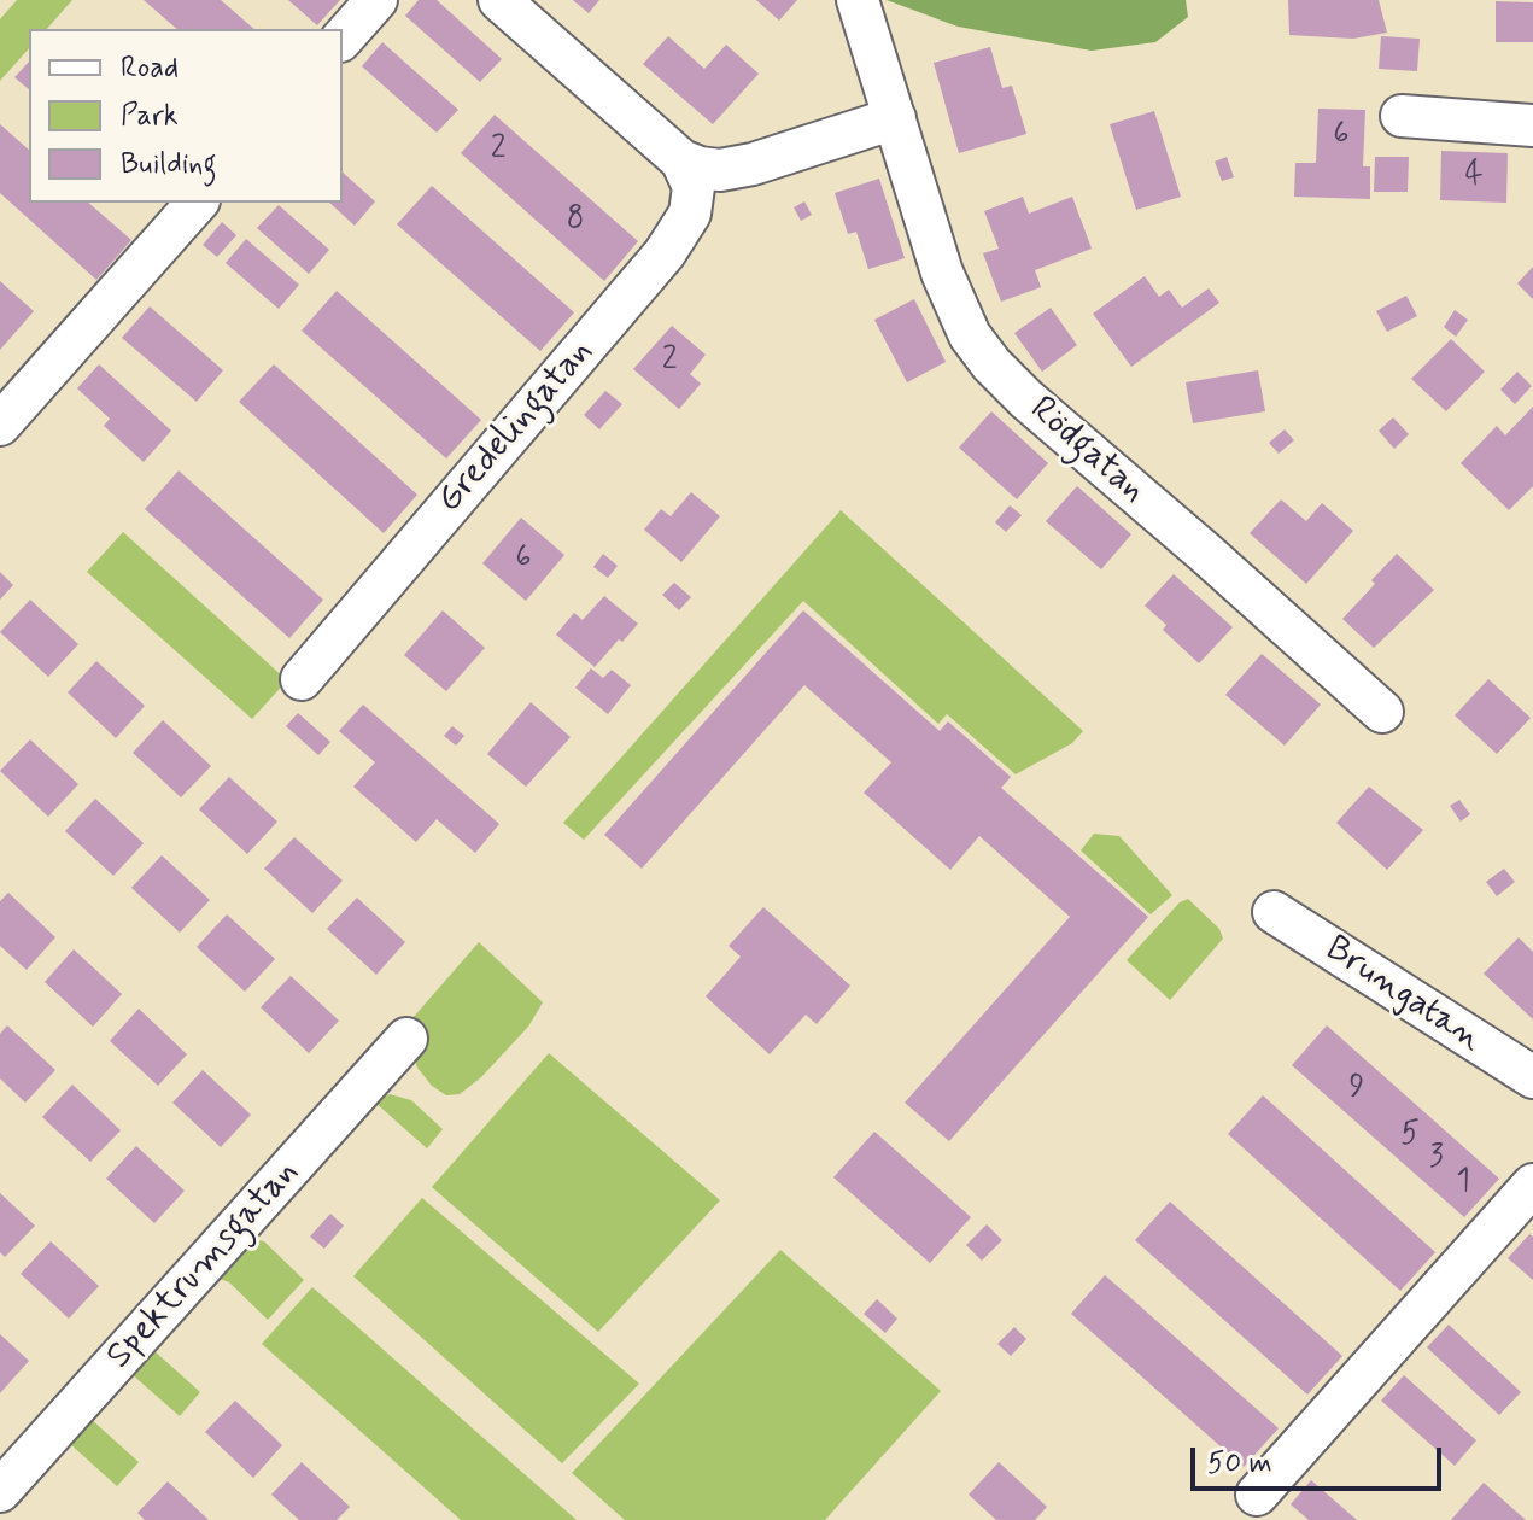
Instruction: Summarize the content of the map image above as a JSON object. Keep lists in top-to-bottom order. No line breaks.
{"streets":{"street":["Gredelingatan","Rödgatan","Brungatan","Spektrumsgatan"]},"house_numbers":["6","2","4","8","2","6","9","5","3","1"],"legend":["Road","Park","Building"],"scale_bar":"50 m"}
